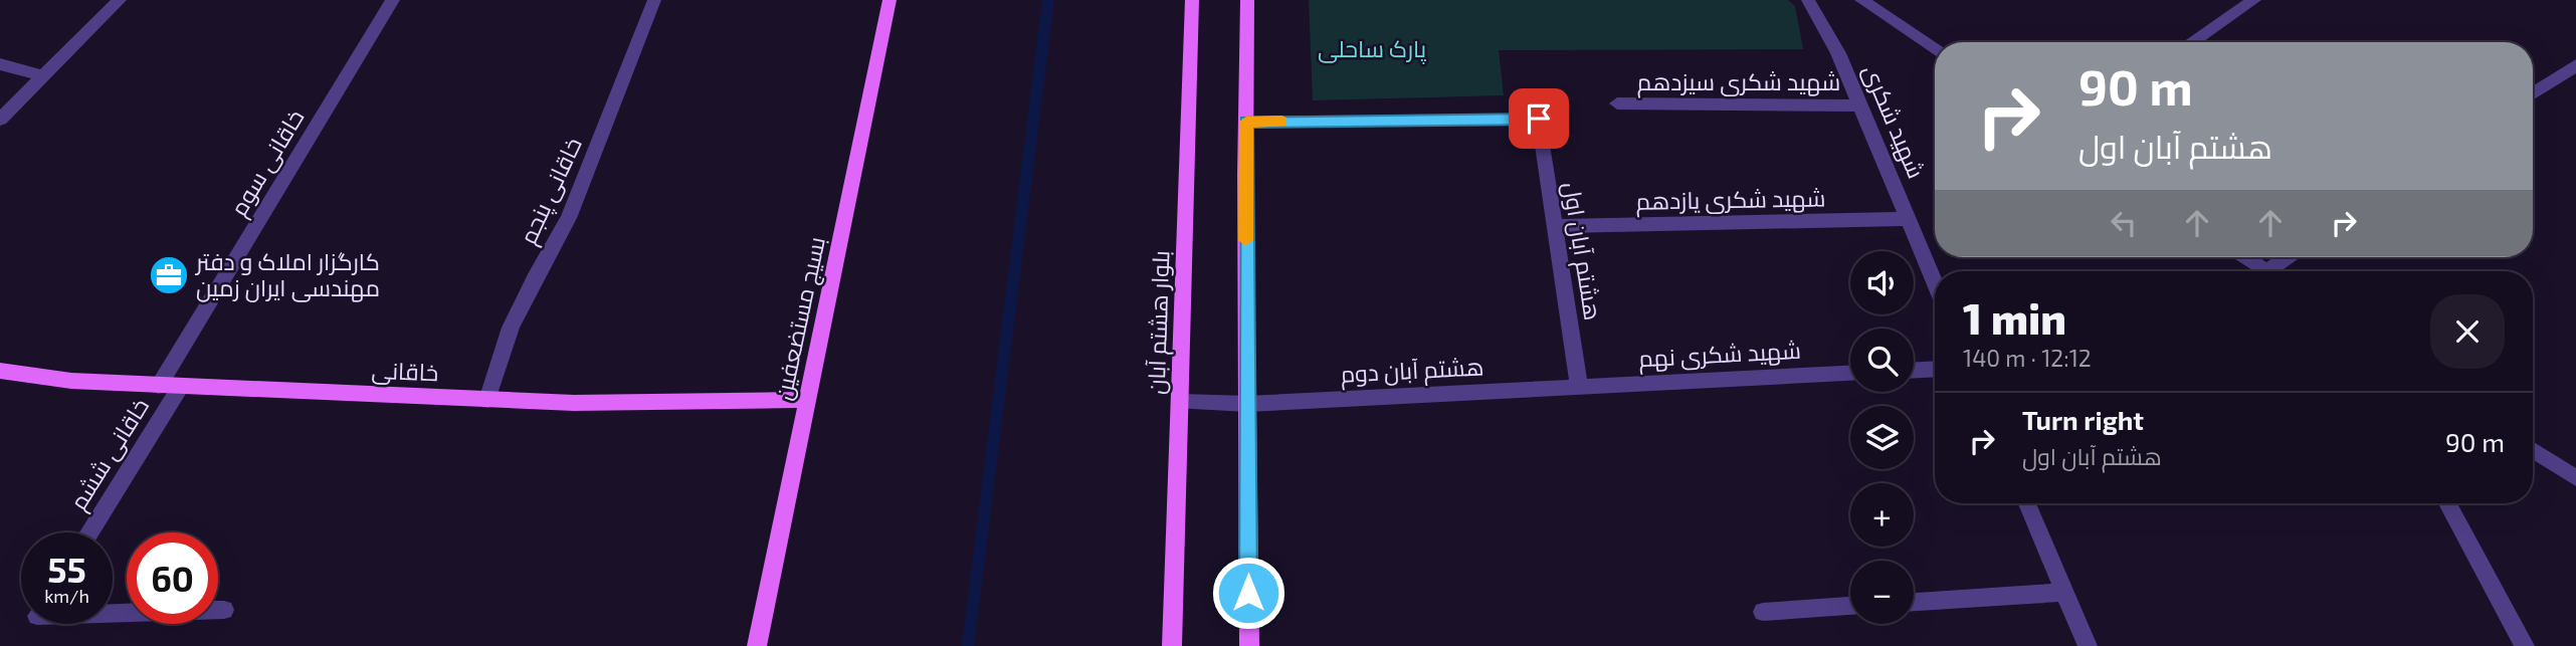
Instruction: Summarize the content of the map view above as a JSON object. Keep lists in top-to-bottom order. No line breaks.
{"streets":{"main road":["بسیج مستضعفین","بلوار هشتم آبان","خاقانی"],"street":["شهید شکری سیزدهم","شهید شکری","خاقانی سوم","خاقانی پنجم","شهید شکری یازدهم","هشتم آبان اول","شهید شکری نهم","هشتم آبان دوم","خاقانی ششم"]},"crossings":[["شهید شکری سیزدهم","شهید شکری"],["شهید شکری","شهید شکری یازدهم"],["خاقانی سوم","خاقانی"],["خاقانی پنجم","خاقانی"],["شهید شکری یازدهم","هشتم آبان اول"],["هشتم آبان اول","شهید شکری نهم"],["هشتم آبان اول","هشتم آبان دوم"],["بسیج مستضعفین","خاقانی"],["بلوار هشتم آبان","هشتم آبان دوم"],["شهید شکری نهم","هشتم آبان دوم"],["خاقانی","خاقانی ششم"]],"parks":["پارک ساحلی"],"places":{"office":["کارگزار املاک و دفتر مهندسی ایران زمین"]},"page":{"turn":["90 m","هشتم آبان اول"],"map_buttons":["+","−"],"heading":["1 min","140 m · 12:12"],"list":[{"name":"Turn right","note":"هشتم آبان اول","value":"90 m"}],"speed":"55 km/h","limit":"60"}}
